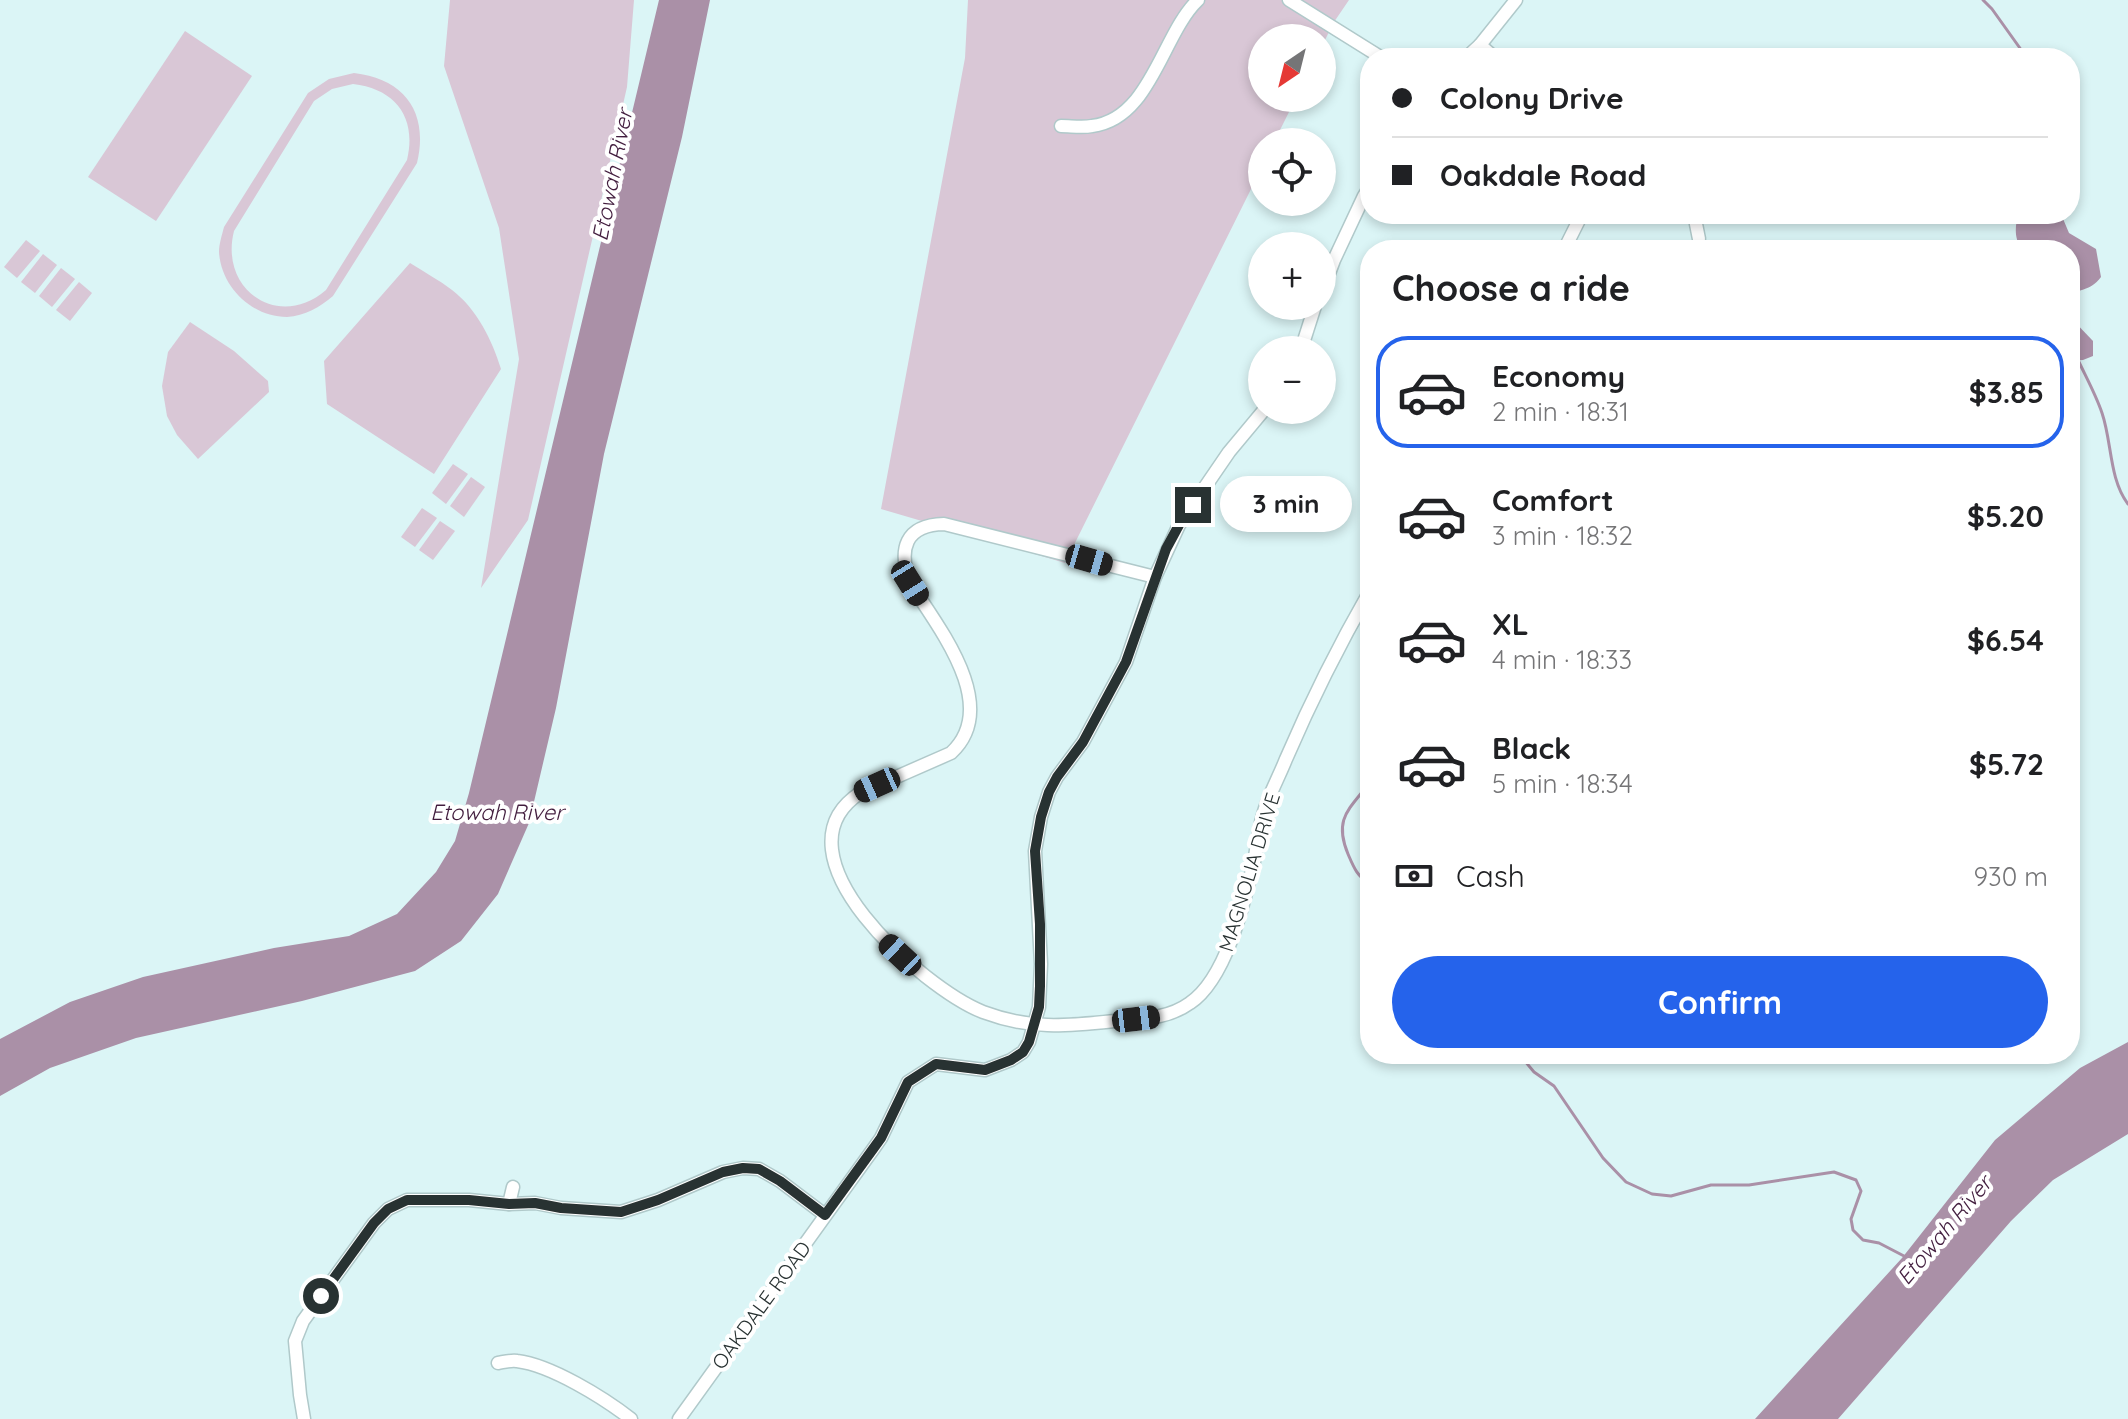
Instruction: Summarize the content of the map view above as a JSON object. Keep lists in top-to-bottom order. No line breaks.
{"streets":{"street":["MAGNOLIA DRIVE","OAKDALE ROAD"]},"crossings":[["MAGNOLIA DRIVE","OAKDALE ROAD"]],"water":["Etowah River"],"north":"bottom left","page":{"map_buttons":["+","−"],"banner":["Colony Drive","Oakdale Road"],"heading":"Choose a ride","list":[{"name":"Economy","note":"2 min · 18:31","value":"$3.85"},{"name":"Comfort","note":"3 min · 18:32","value":"$5.20"},{"name":"XL","note":"4 min · 18:33","value":"$6.54"},{"name":"Black","note":"5 min · 18:34","value":"$5.72"}],"bubble":"3 min","pay":["Cash","930 m"],"buttons":"Confirm"}}
